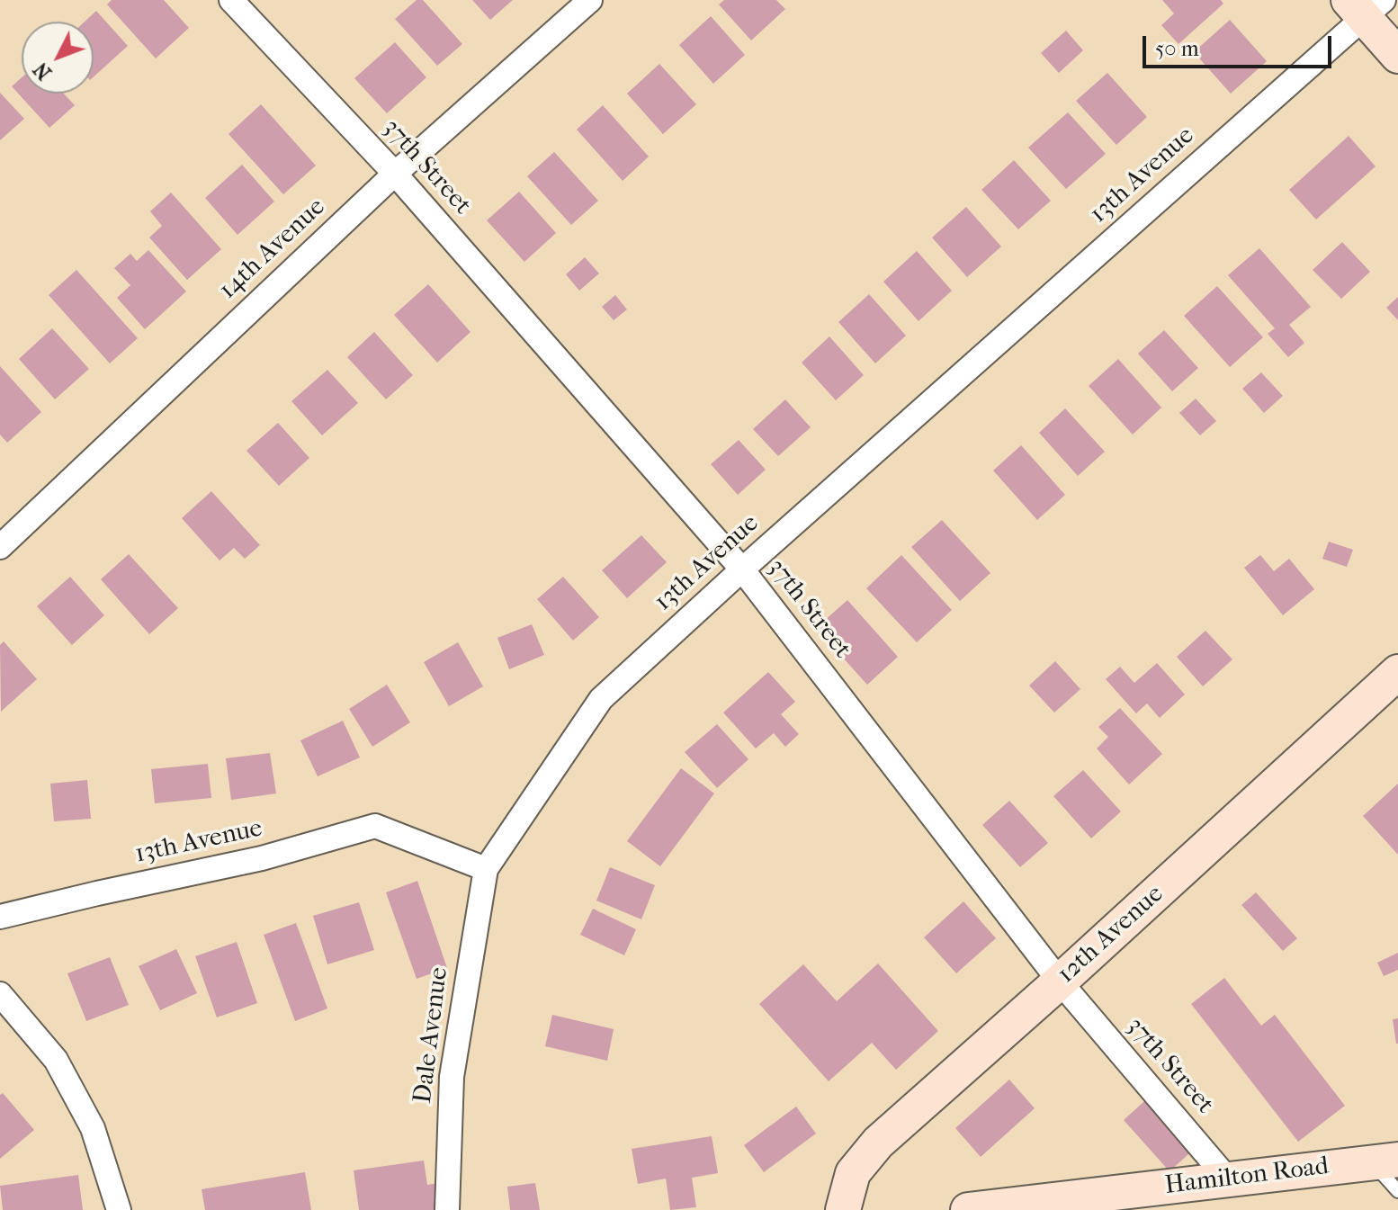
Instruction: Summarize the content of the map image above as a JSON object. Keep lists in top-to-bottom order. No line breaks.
{"streets":{"street":["37th Street","13th Avenue","14th Avenue","12th Avenue","Dale Avenue","Hamilton Road"]},"crossings":[["37th Street","13th Avenue"],["37th Street","14th Avenue"],["37th Street","12th Avenue"],["37th Street","Hamilton Road"],["13th Avenue","Dale Avenue"]],"scale_bar":"50 m","north":"bottom left"}
